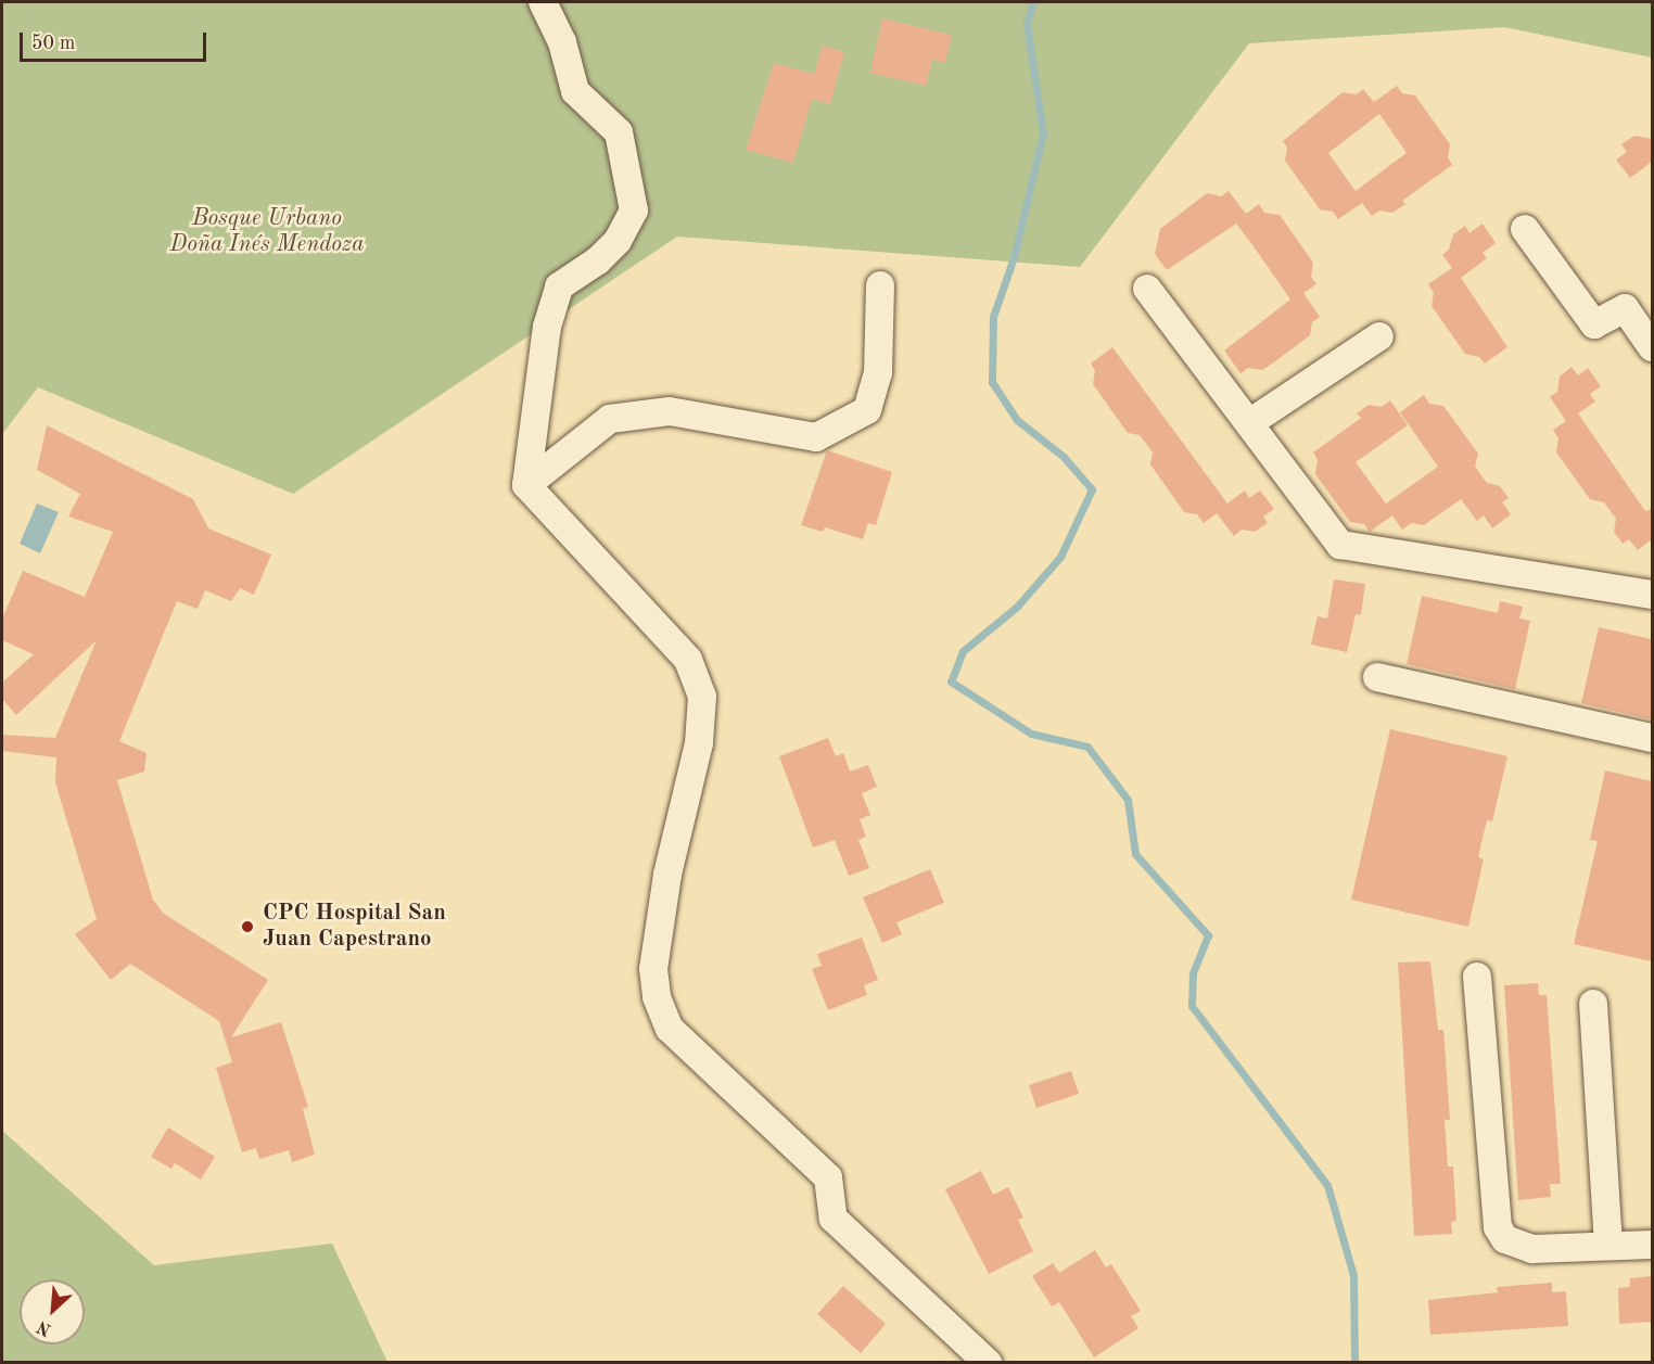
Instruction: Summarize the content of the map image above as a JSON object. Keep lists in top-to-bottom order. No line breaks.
{"parks":["Bosque Urbano Doña Inés Mendoza"],"places":["CPC Hospital San Juan Capestrano"],"scale_bar":"50 m","north":"bottom left"}
